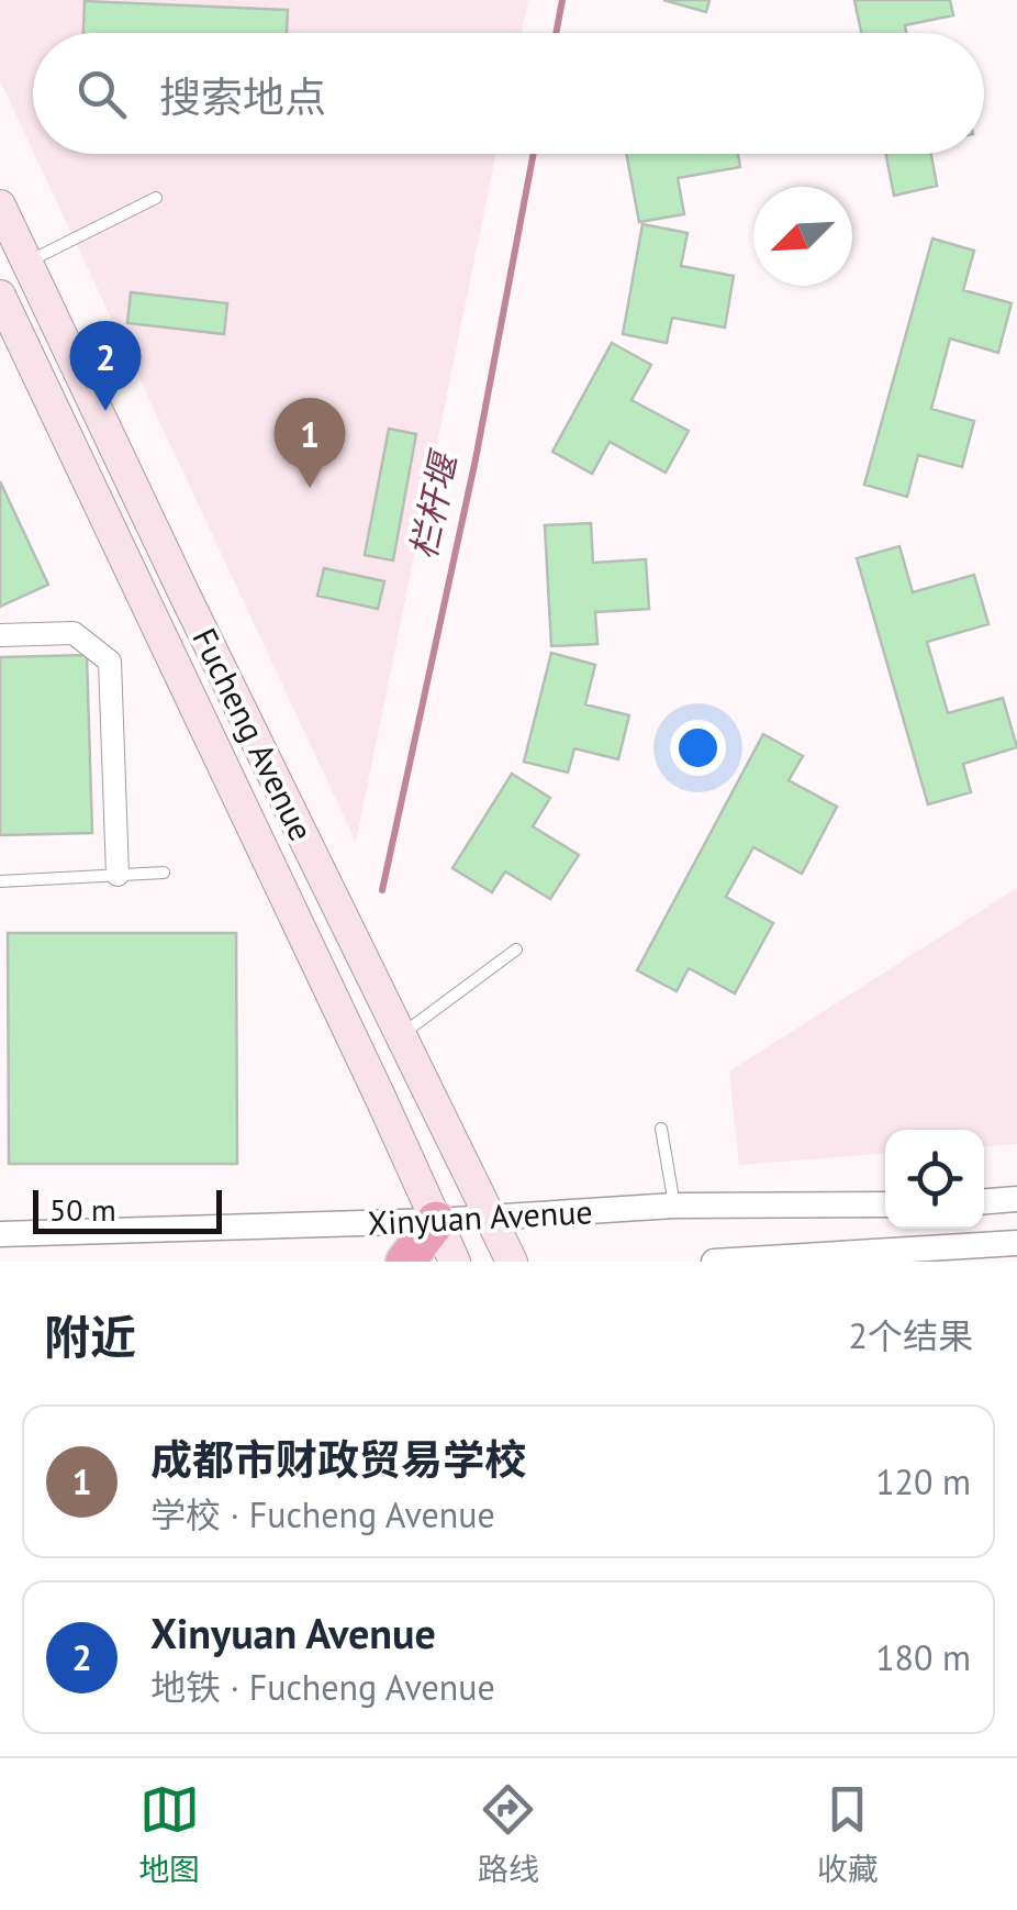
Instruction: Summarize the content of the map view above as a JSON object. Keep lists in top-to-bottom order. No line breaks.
{"streets":{"main road":["Fucheng Avenue"],"street":["Xinyuan Avenue"]},"crossings":[["Fucheng Avenue","Xinyuan Avenue"]],"water":["栏杆堰"],"scale_bar":"50 m","north":"bottom left","page":{"search":"搜索地点","pins":["2","1"],"scale":"50 m","heading":["附近","2个结果"],"list":[{"mark":"1","name":"成都市财政贸易学校","note":"学校 · Fucheng Avenue","value":"120 m"},{"mark":"2","name":"Xinyuan Avenue","note":"地铁 · Fucheng Avenue","value":"180 m"}],"nav":["地图","路线","收藏"]}}
